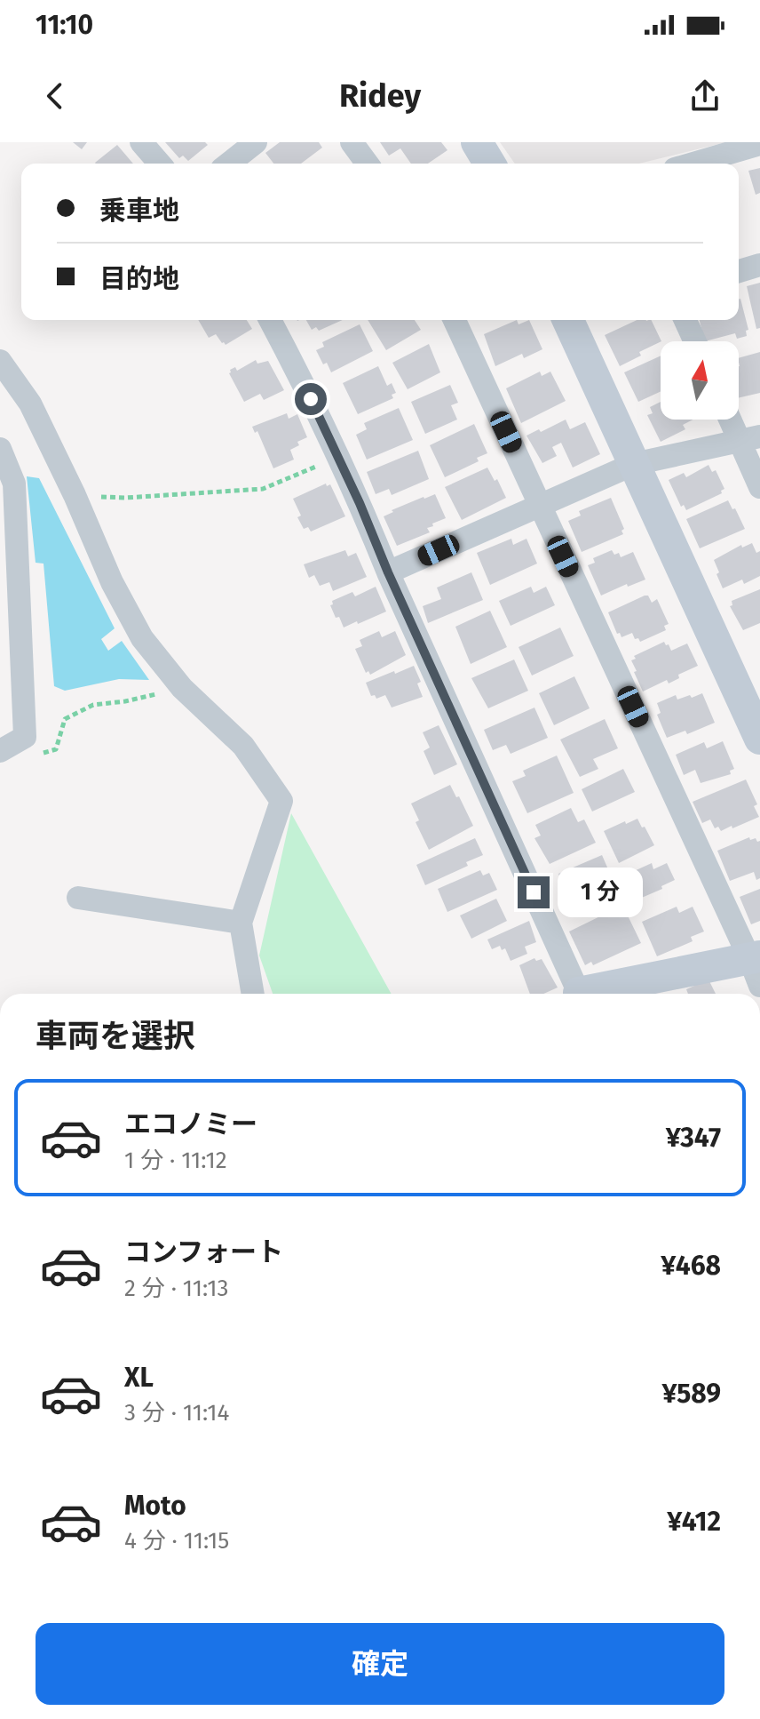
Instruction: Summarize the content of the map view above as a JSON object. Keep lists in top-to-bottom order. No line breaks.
{"north":"top","page":{"status":"11:10","header":"Ridey","banner":["乗車地","目的地"],"bubble":"1 分","heading":"車両を選択","list":[{"name":"エコノミー","note":"1 分 · 11:12","value":"¥347"},{"name":"コンフォート","note":"2 分 · 11:13","value":"¥468"},{"name":"XL","note":"3 分 · 11:14","value":"¥589"},{"name":"Moto","note":"4 分 · 11:15","value":"¥412"}],"buttons":"確定"}}
